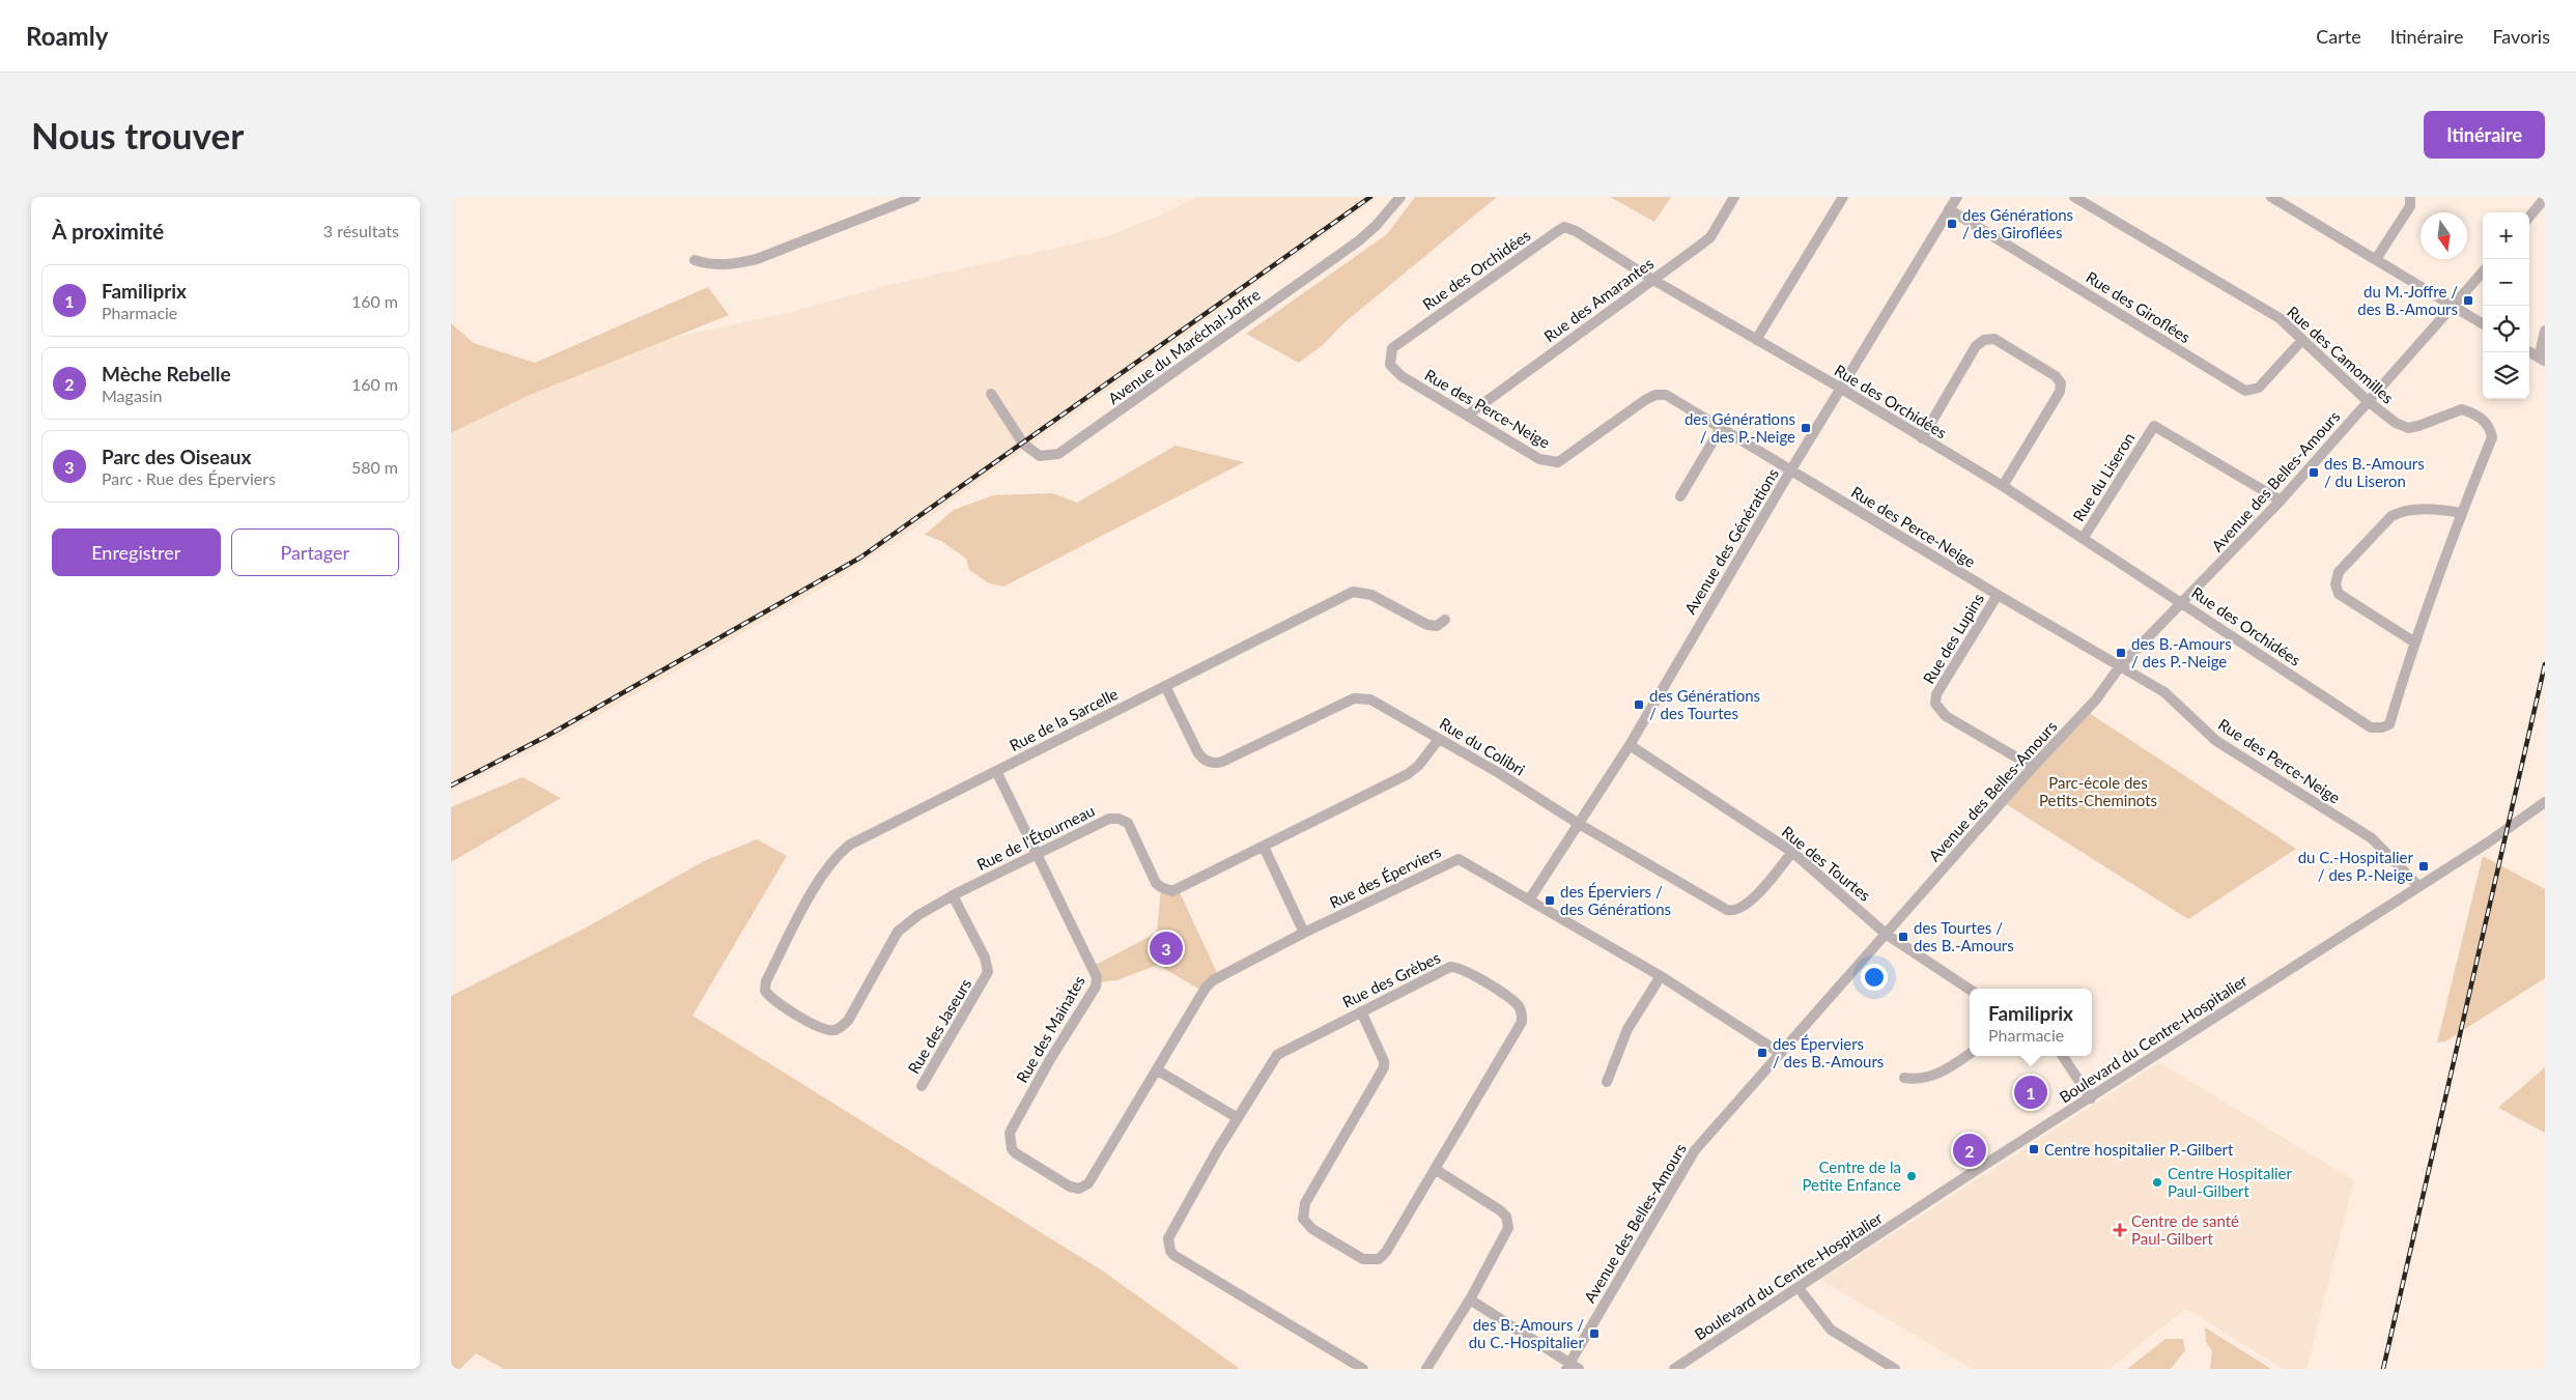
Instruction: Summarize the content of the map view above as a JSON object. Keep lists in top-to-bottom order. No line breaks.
{"streets":{"street":["Rue des Orchidées","Rue des Amarantes","Rue des Giroflées","Avenue du Maréchal-Joffre","Rue des Camomilles","Rue des Perce-Neige","Rue du Liseron","Avenue des Belles-Amours","Avenue des Générations","Rue des Lupins","Rue de la Sarcelle","Rue du Colibri","Rue de l'Étourneau","Rue des Tourtes","Rue des Éperviers","Rue des Grèbes","Rue des Jaseurs","Rue des Mainates","Boulevard du Centre-Hospitalier"]},"crossings":[["Rue des Orchidées","Rue des Amarantes"],["Rue des Orchidées","Rue des Camomilles"],["Rue des Orchidées","Rue des Perce-Neige"],["Rue des Orchidées","Rue du Liseron"],["Rue des Orchidées","Avenue des Belles-Amours"],["Rue des Orchidées","Avenue des Générations"],["Rue des Amarantes","Rue des Perce-Neige"],["Rue des Giroflées","Rue des Camomilles"],["Rue des Giroflées","Avenue des Générations"],["Rue des Camomilles","Avenue des Belles-Amours"],["Rue des Perce-Neige","Avenue des Belles-Amours"],["Rue des Perce-Neige","Avenue des Générations"],["Rue des Perce-Neige","Rue des Lupins"],["Rue des Perce-Neige","Boulevard du Centre-Hospitalier"],["Rue du Liseron","Avenue des Belles-Amours"],["Avenue des Belles-Amours","Rue des Lupins"],["Avenue des Belles-Amours","Rue des Tourtes"],["Avenue des Belles-Amours","Rue des Éperviers"],["Avenue des Générations","Rue du Colibri"],["Avenue des Générations","Rue des Tourtes"],["Avenue des Générations","Rue des Éperviers"],["Rue de la Sarcelle","Rue du Colibri"],["Rue de la Sarcelle","Rue de l'Étourneau"],["Rue de la Sarcelle","Rue des Mainates"],["Rue du Colibri","Rue de l'Étourneau"],["Rue du Colibri","Rue des Tourtes"],["Rue de l'Étourneau","Rue des Jaseurs"],["Rue de l'Étourneau","Rue des Mainates"],["Rue des Éperviers","Rue des Mainates"]],"parks":["Parc-école des Petits-Cheminots"],"places":{"transit":["des Générations / des Giroflées","du M.-Joffre / des B.-Amours","des Générations / des P.-Neige","des B.-Amours / du Liseron","des B.-Amours / des P.-Neige","des Générations / des Tourtes","du C.-Hospitalier / des P.-Neige","des Éperviers / des Générations","des Tourtes / des B.-Amours","des Éperviers / des B.-Amours","Centre hospitalier P.-Gilbert","des B.-Amours / du C.-Hospitalier"],"other":["Centre de la Petite Enfance","Centre Hospitalier Paul-Gilbert"],"health":["Centre de santé Paul-Gilbert"]},"north":"bottom","page":{"header":"Roamly","nav":["Carte","Itinéraire","Favoris"],"buttons":["Itinéraire",["Enregistrer","Partager"]],"title":"Nous trouver","heading":["À proximité","3 résultats"],"map_buttons":["+","−"],"list":[{"mark":"1","name":"Familiprix","note":"Pharmacie","value":"160 m"},{"mark":"2","name":"Mèche Rebelle","note":"Magasin","value":"160 m"},{"mark":"3","name":"Parc des Oiseaux","note":"Parc · Rue des Éperviers","value":"580 m"}],"pins":["3","1","2"],"popup":["Familiprix","Pharmacie"]}}
